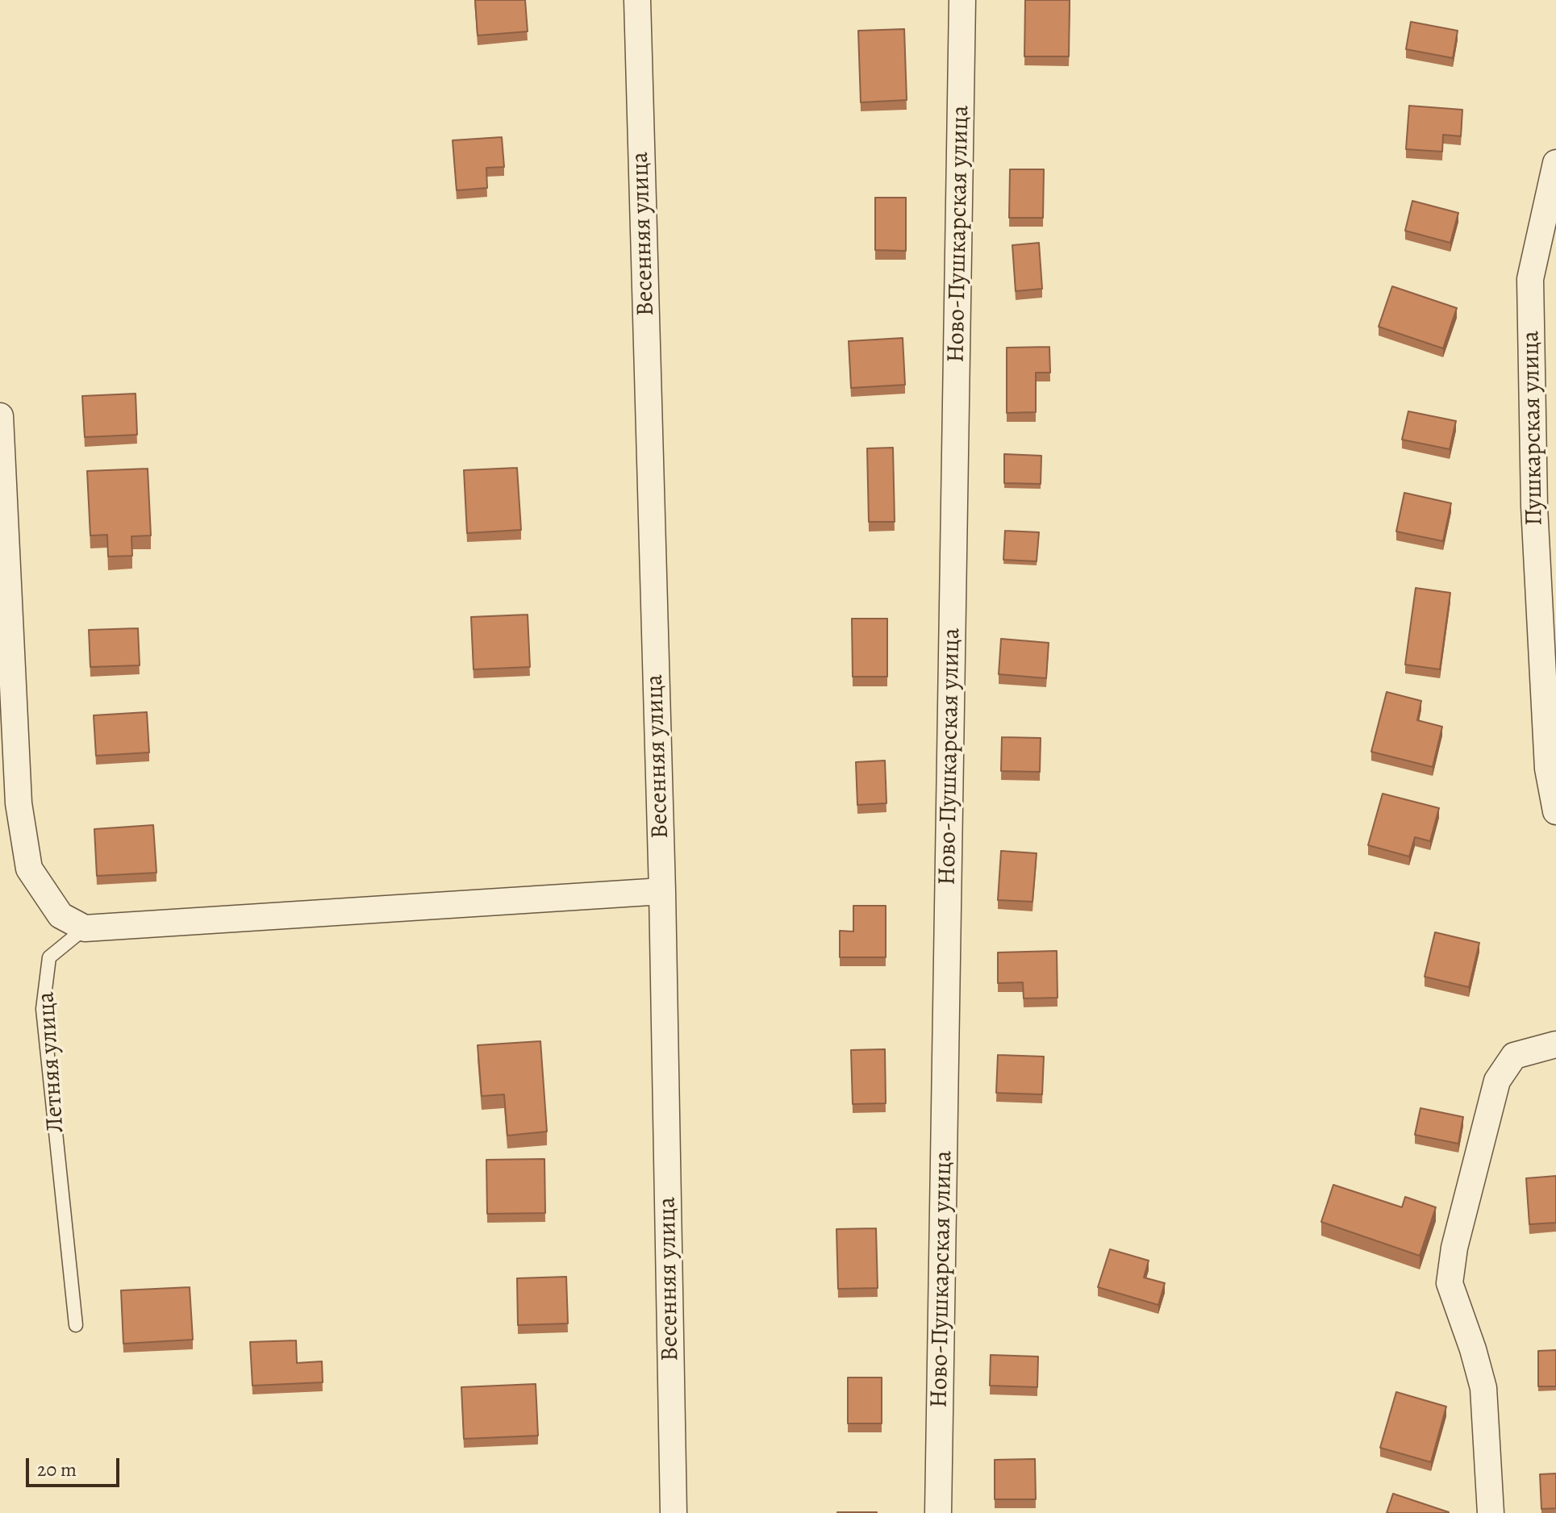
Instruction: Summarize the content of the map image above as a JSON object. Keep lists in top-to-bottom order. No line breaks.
{"streets":{"street":["Весенняя улица","Ново-Пушкарская улица","Пушкарская улица"],"lane":["Летняя улица"]},"scale_bar":"20 m"}
